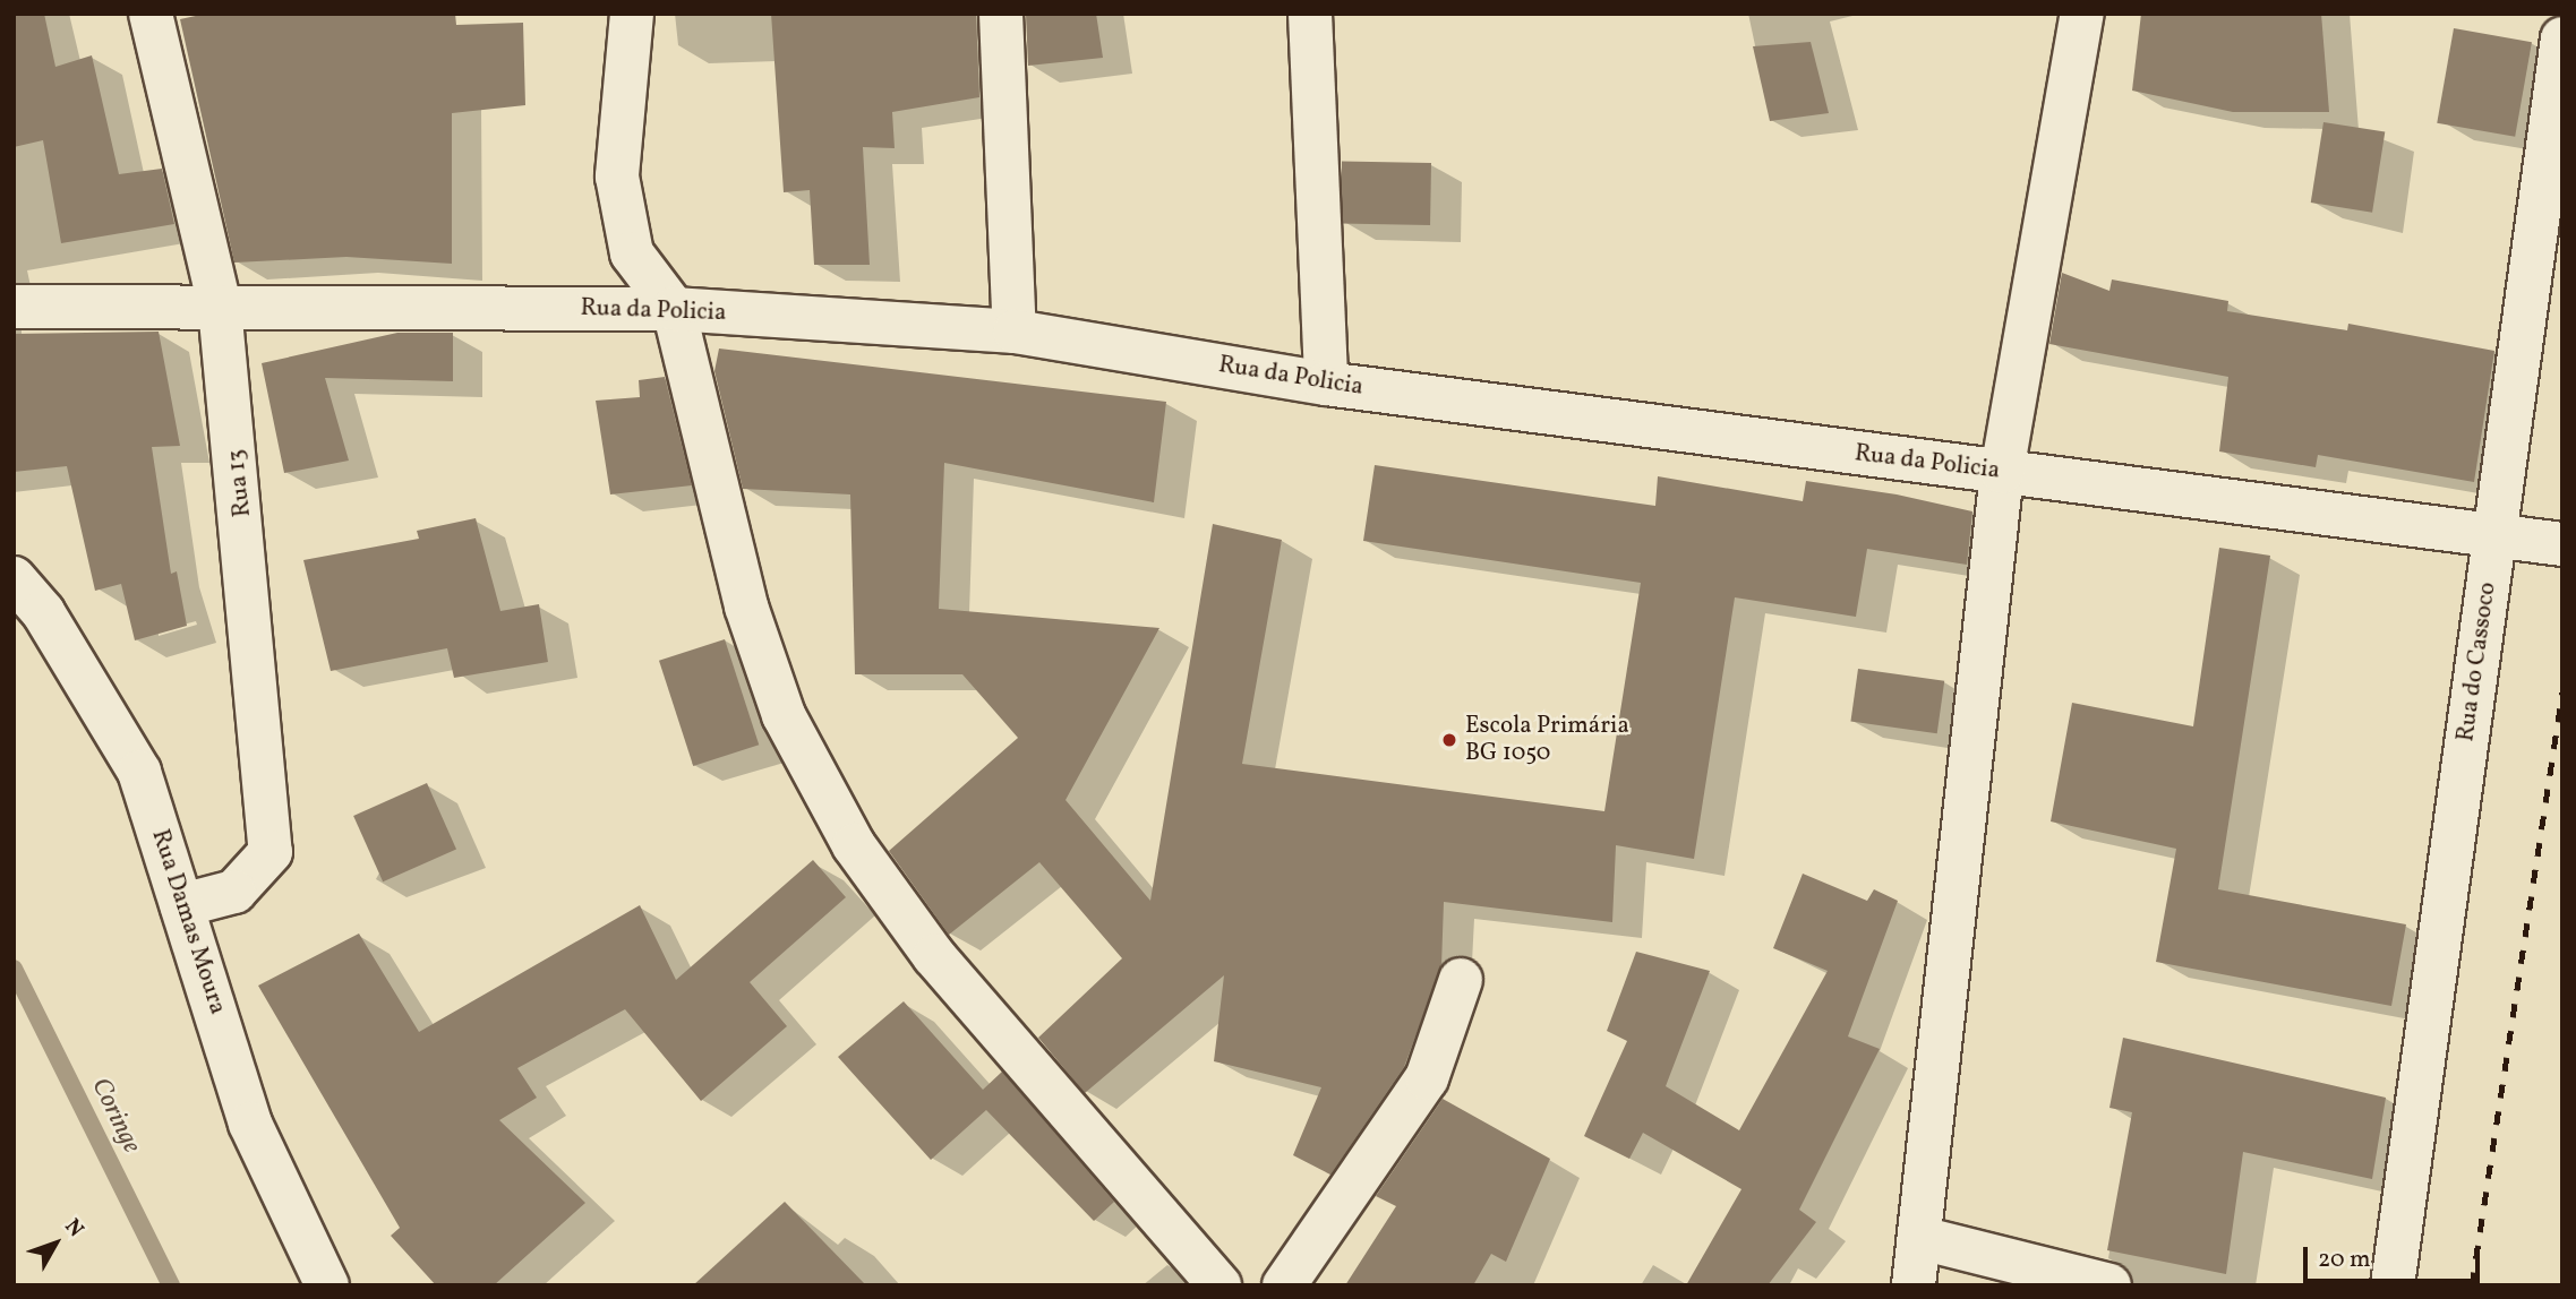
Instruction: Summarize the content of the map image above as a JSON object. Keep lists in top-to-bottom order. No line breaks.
{"streets":{"street":["Rua da Policia","Rua 13","Rua do Cassoco","Rua Damas Moura"]},"crossings":[["Rua da Policia","Rua 13"],["Rua da Policia","Rua do Cassoco"],["Rua 13","Rua Damas Moura"]],"water":["Coringe"],"places":["Escola Primária BG 1050"],"scale_bar":"20 m","north":"top right"}
